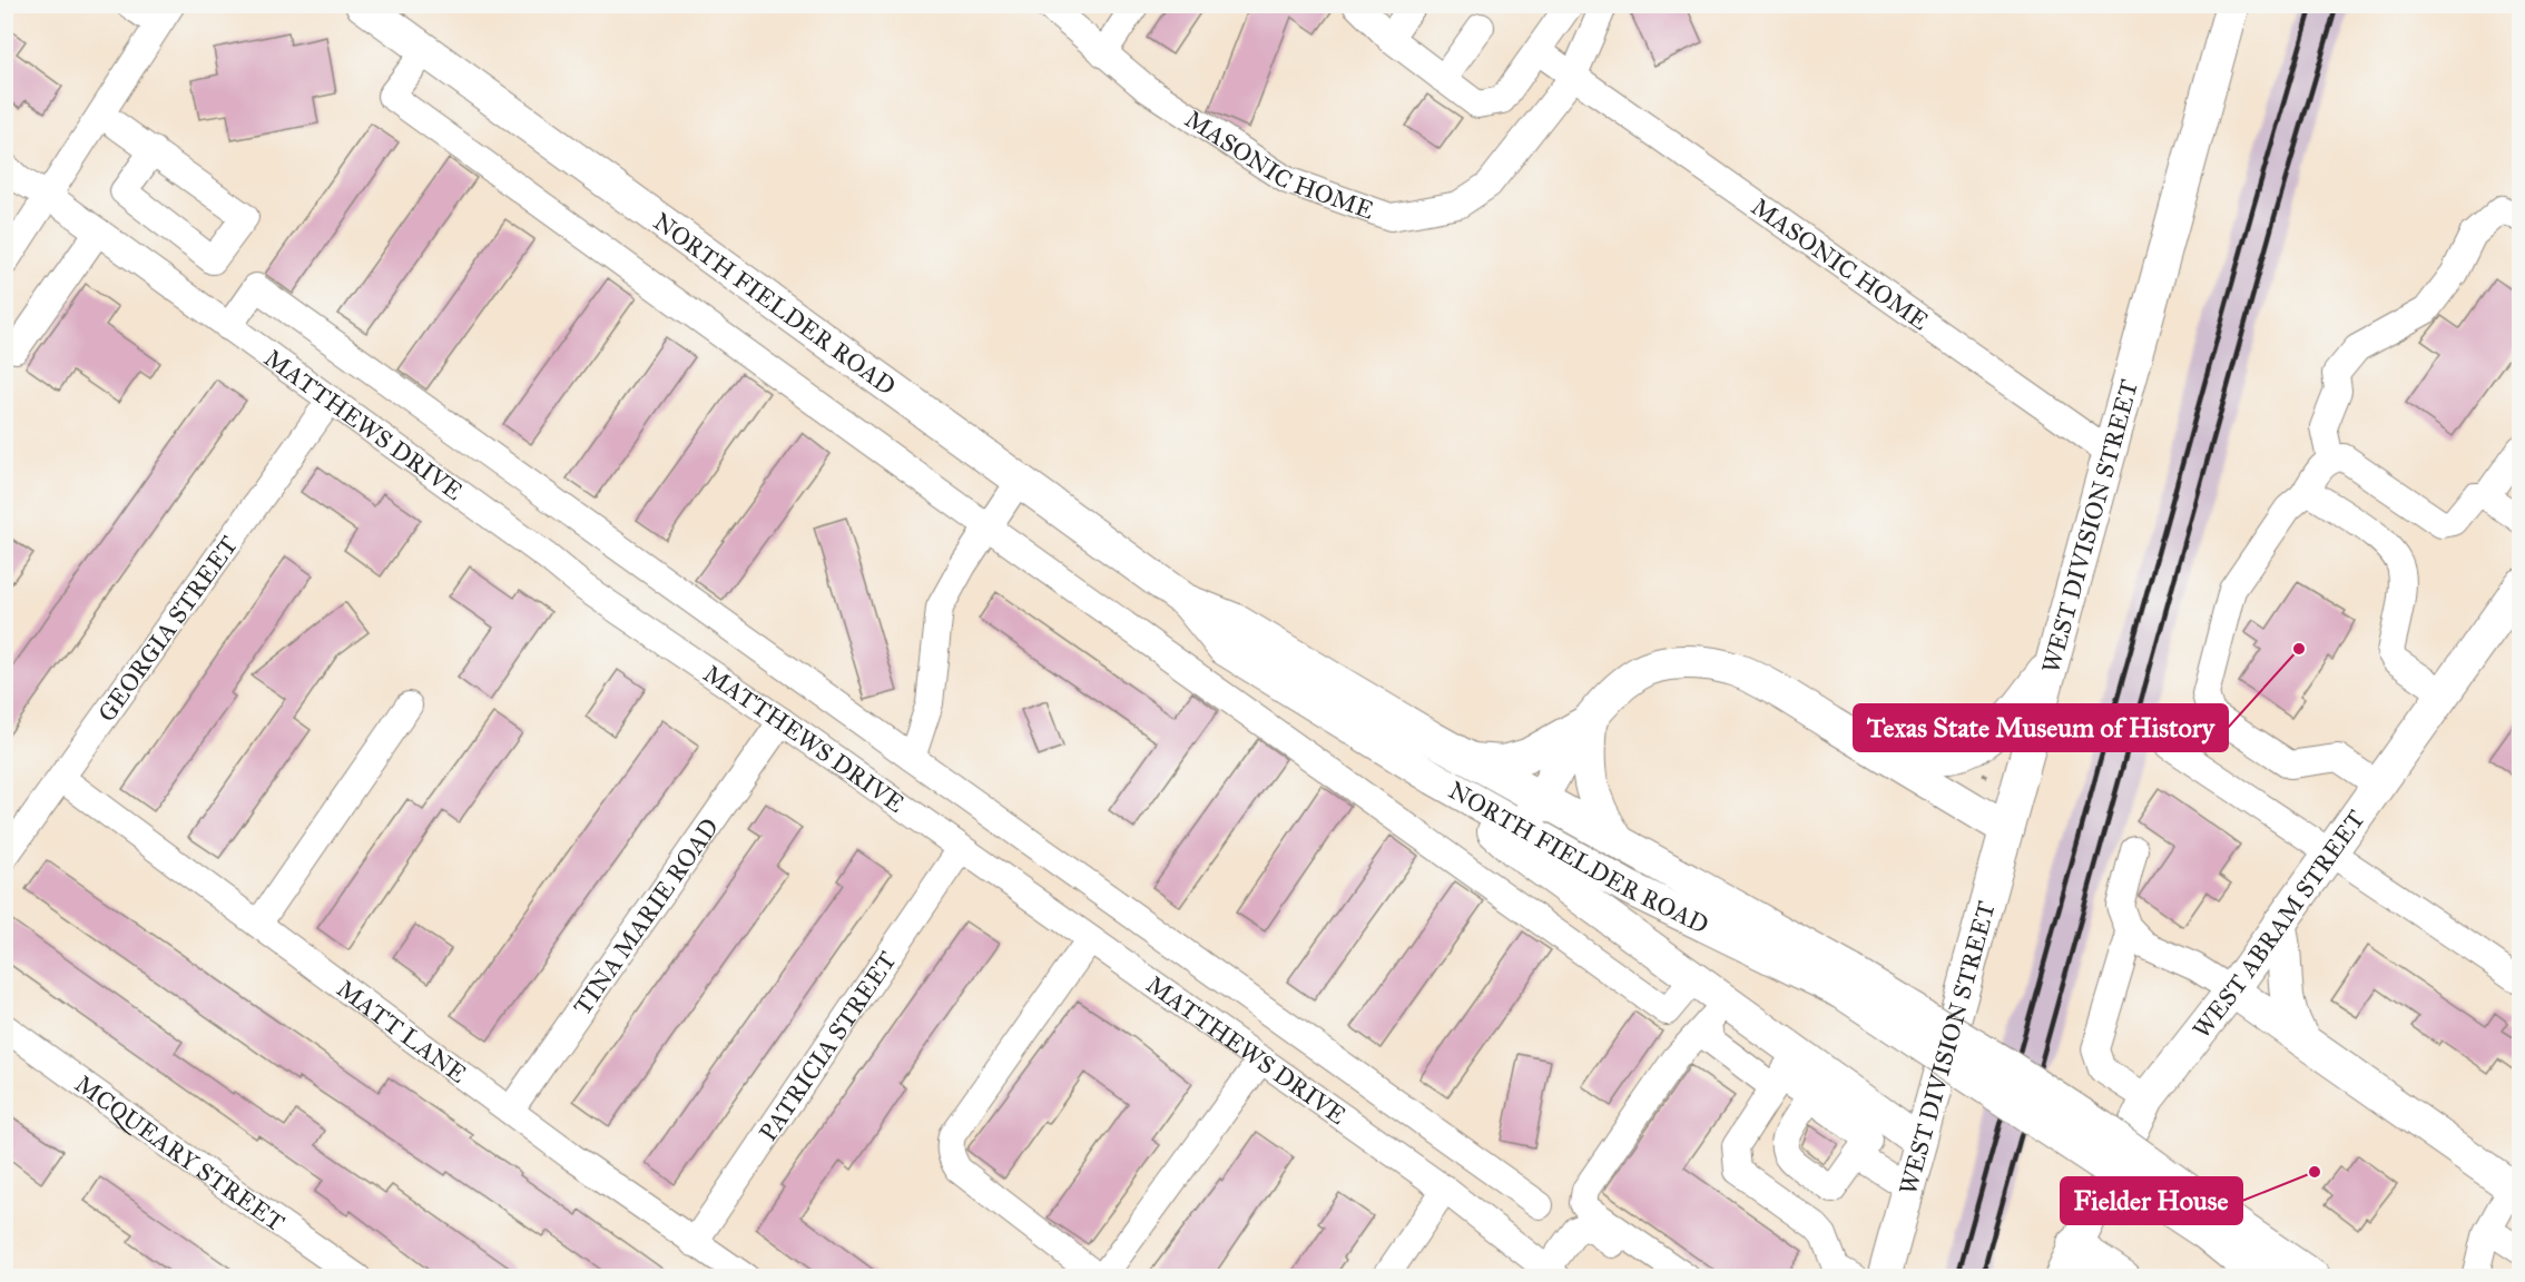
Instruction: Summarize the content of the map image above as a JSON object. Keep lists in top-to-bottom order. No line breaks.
{"streets":{"main road":["NORTH FIELDER ROAD","WEST DIVISION STREET","WEST ABRAM STREET"],"street":["MASONIC HOME","MATTHEWS DRIVE","GEORGIA STREET","TINA MARIE ROAD","MATT LANE","PATRICIA STREET","MCQUEARY STREET"]},"crossings":[["MASONIC HOME","WEST DIVISION STREET"],["MATTHEWS DRIVE","GEORGIA STREET"],["MATTHEWS DRIVE","TINA MARIE ROAD"],["MATTHEWS DRIVE","PATRICIA STREET"],["GEORGIA STREET","MATT LANE"],["TINA MARIE ROAD","MATT LANE"],["MATT LANE","PATRICIA STREET"]],"places":["Texas State Museum of History","Fielder House"]}
